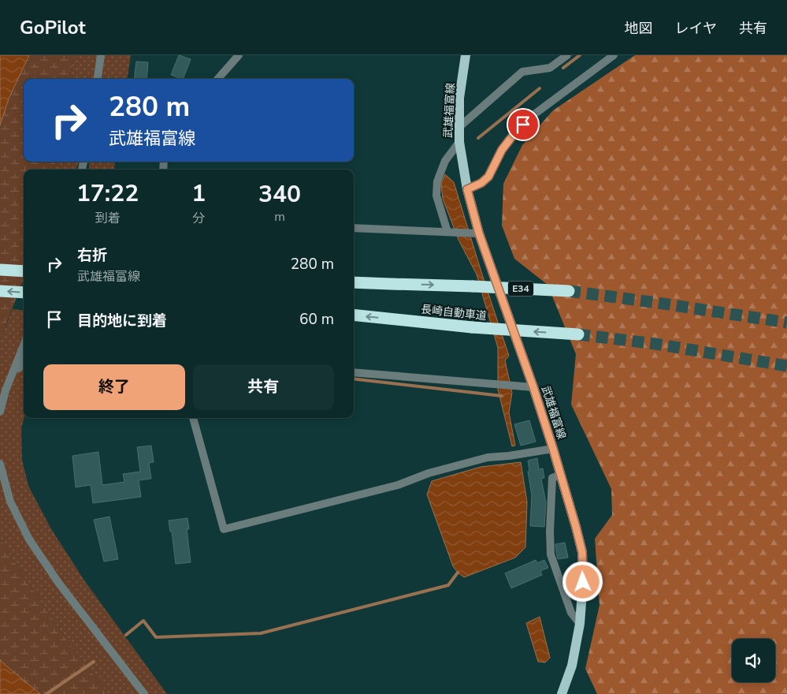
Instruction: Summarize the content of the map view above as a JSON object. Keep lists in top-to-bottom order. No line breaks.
{"streets":{"highway":["E34","長崎自動車道"],"main road":["武雄福富線"]},"page":{"header":"GoPilot","nav":["地図","レイヤ","共有"],"turn":["280 m","武雄福富線"],"eta":["17:22","到着","1","分","340","m"],"list":[{"name":"右折","note":"武雄福富線","value":"280 m"},{"name":"目的地に到着","value":"60 m"}],"buttons":["終了","共有"]}}
